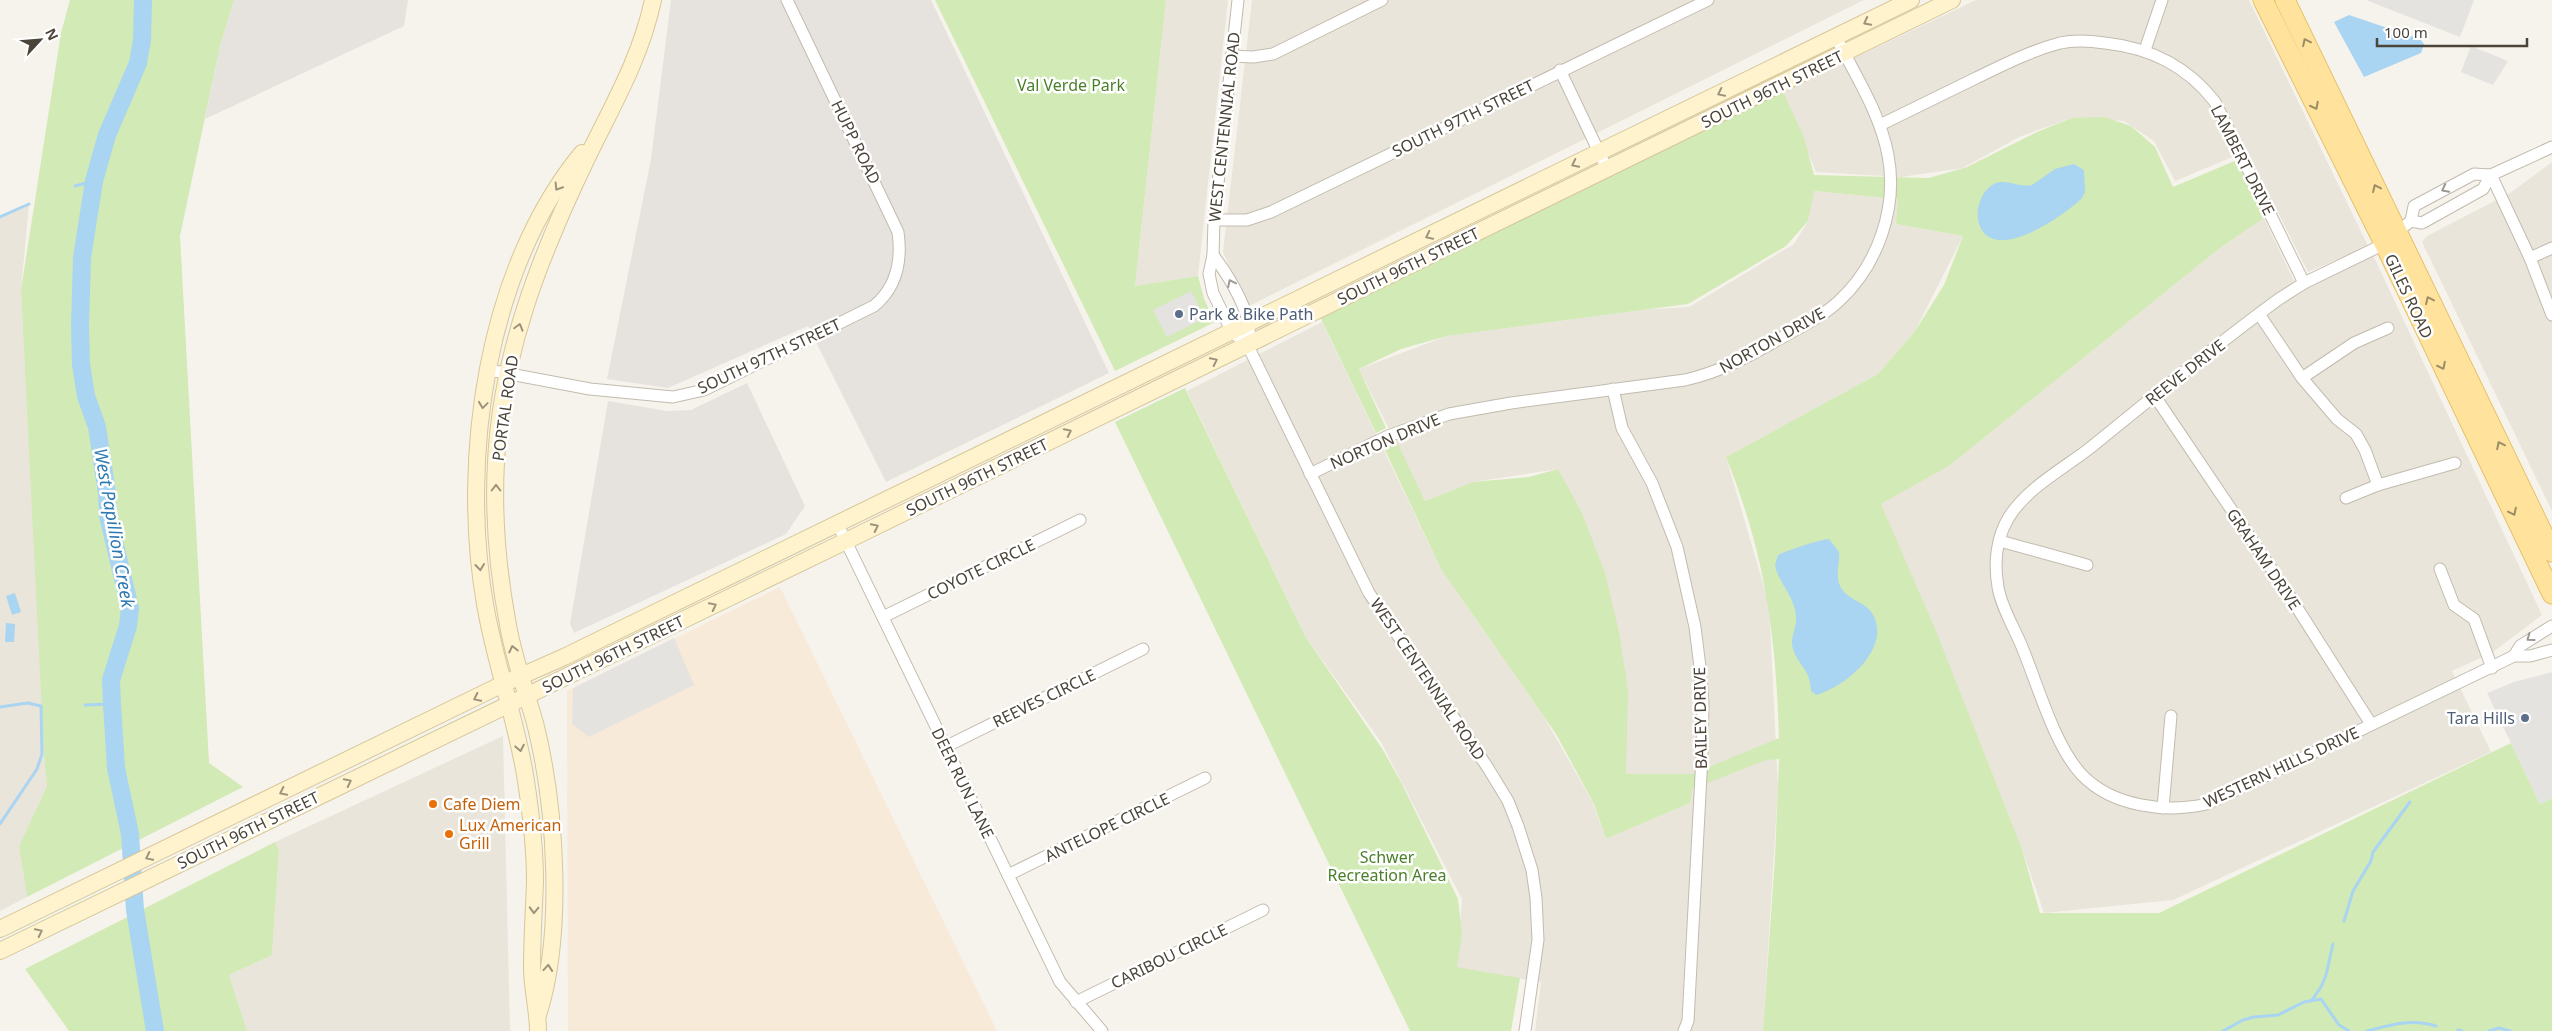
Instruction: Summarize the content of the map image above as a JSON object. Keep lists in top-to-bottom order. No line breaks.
{"streets":{"main road":["SOUTH 96TH STREET","GILES ROAD","PORTAL ROAD"],"street":["SOUTH 97TH STREET","WEST CENTENNIAL ROAD","HUPP ROAD","LAMBERT DRIVE","NORTON DRIVE","REEVE DRIVE","GRAHAM DRIVE","COYOTE CIRCLE","REEVES CIRCLE","BAILEY DRIVE","WESTERN HILLS DRIVE","DEER RUN LANE","ANTELOPE CIRCLE","CARIBOU CIRCLE"]},"crossings":[["SOUTH 96TH STREET","WEST CENTENNIAL ROAD"],["SOUTH 96TH STREET","NORTON DRIVE"],["SOUTH 96TH STREET","PORTAL ROAD"],["SOUTH 96TH STREET","DEER RUN LANE"],["SOUTH 97TH STREET","WEST CENTENNIAL ROAD"],["SOUTH 97TH STREET","HUPP ROAD"],["SOUTH 97TH STREET","PORTAL ROAD"],["WEST CENTENNIAL ROAD","NORTON DRIVE"],["LAMBERT DRIVE","NORTON DRIVE"],["LAMBERT DRIVE","REEVE DRIVE"],["GILES ROAD","REEVE DRIVE"],["NORTON DRIVE","BAILEY DRIVE"],["REEVE DRIVE","GRAHAM DRIVE"],["REEVE DRIVE","WESTERN HILLS DRIVE"],["GRAHAM DRIVE","WESTERN HILLS DRIVE"],["COYOTE CIRCLE","DEER RUN LANE"],["REEVES CIRCLE","DEER RUN LANE"],["DEER RUN LANE","ANTELOPE CIRCLE"],["DEER RUN LANE","CARIBOU CIRCLE"]],"water":["West Papillion Creek"],"parks":["Val Verde Park","Schwer Recreation Area"],"places":["Park & Bike Path","Tara Hills","Cafe Diem","Lux American Grill"],"scale_bar":"100 m","north":"top right"}
